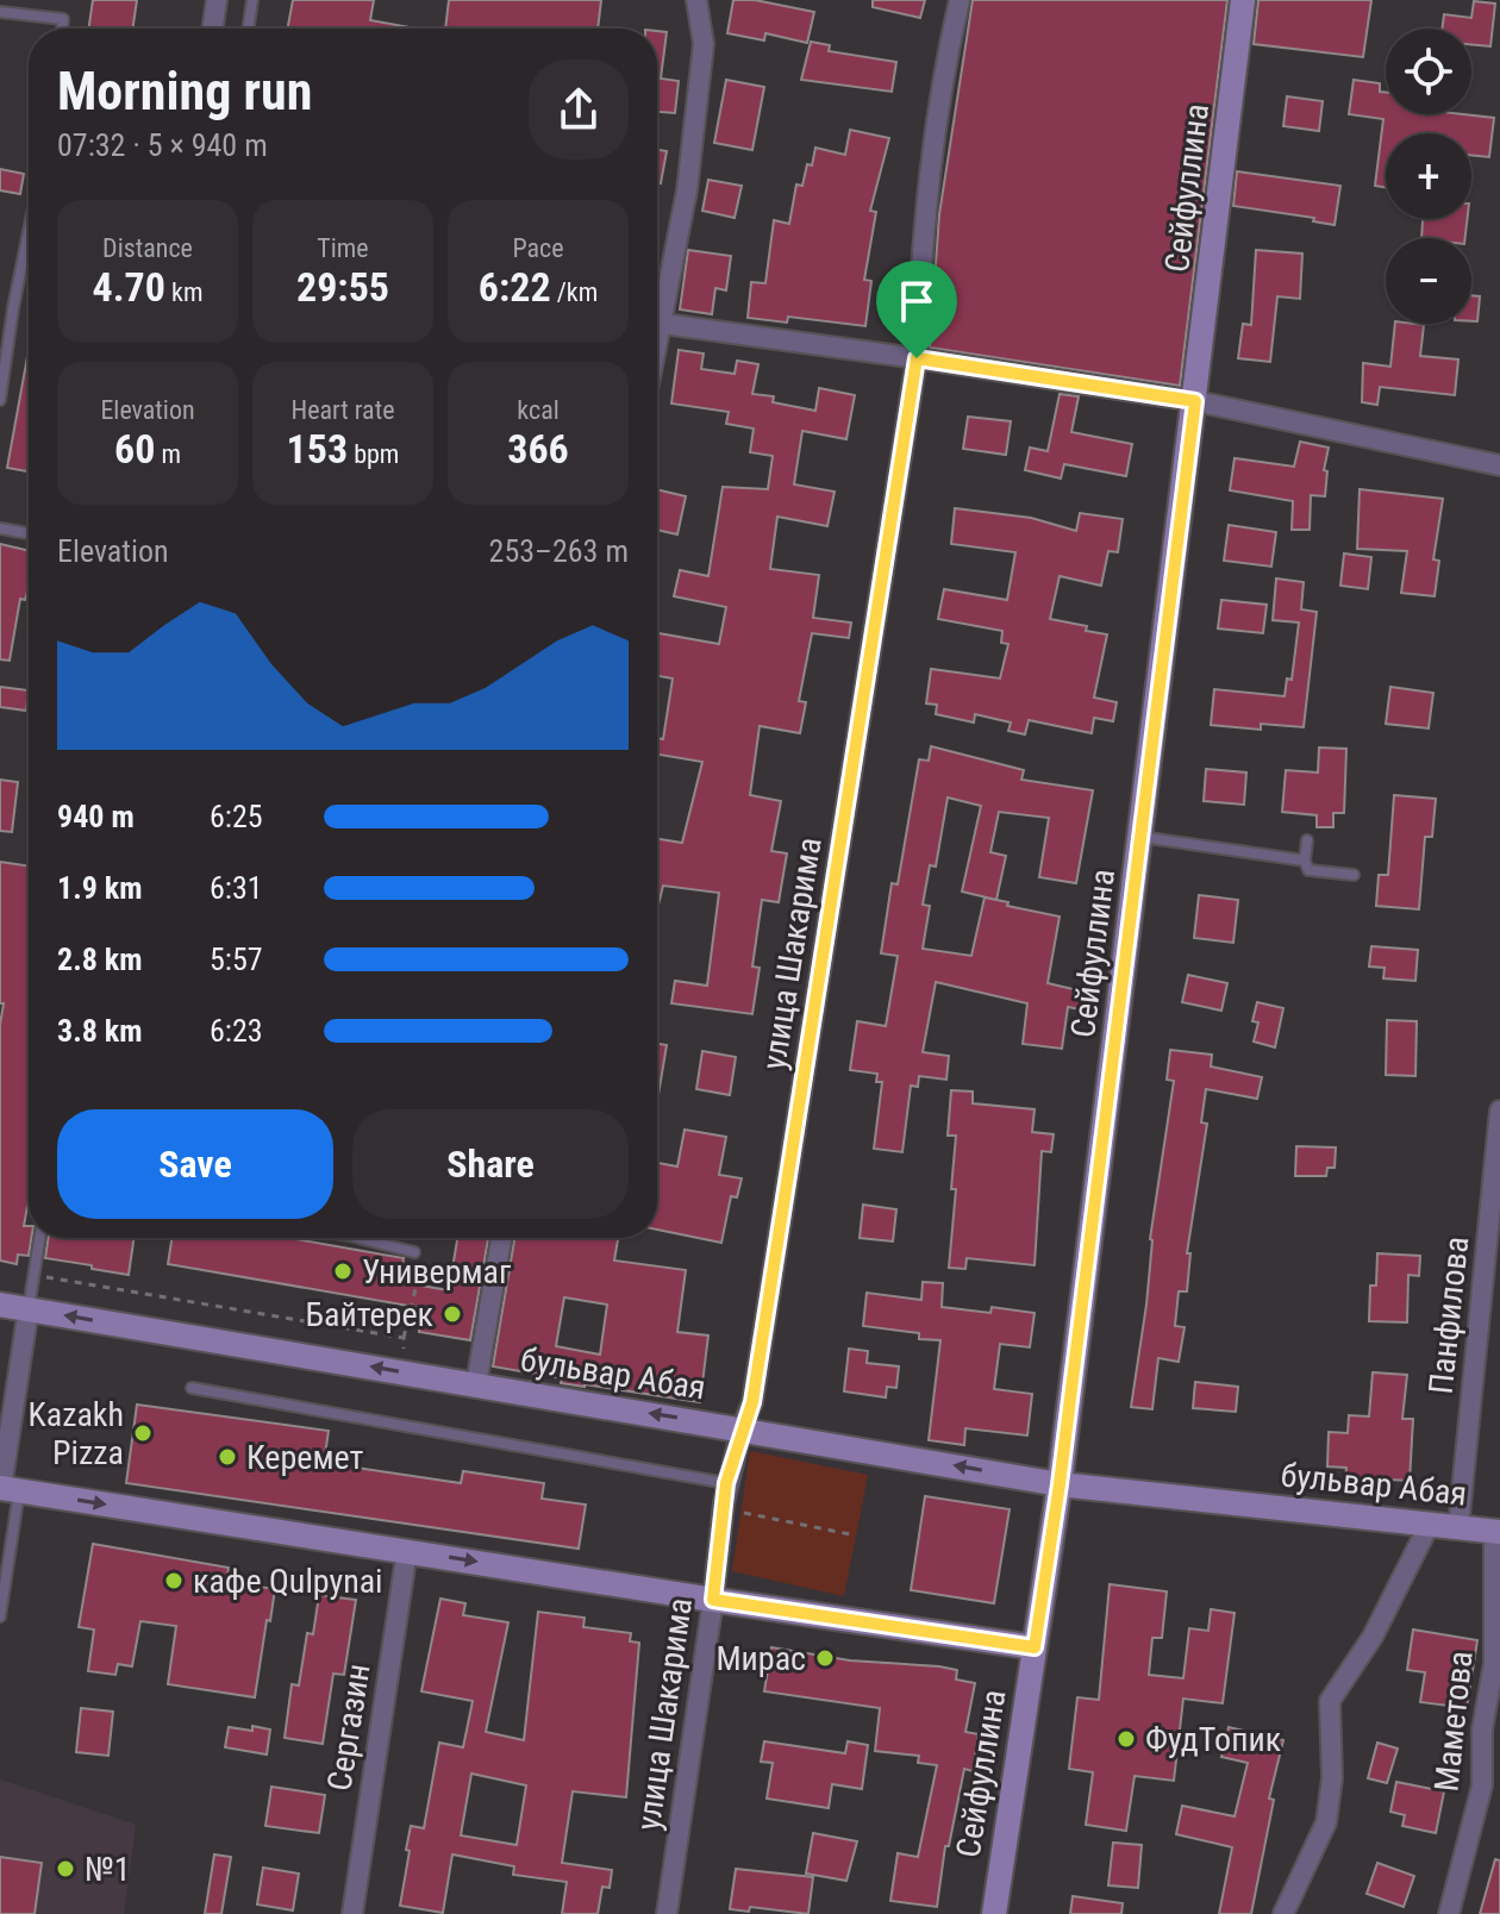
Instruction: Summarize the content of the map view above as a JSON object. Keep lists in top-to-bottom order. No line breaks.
{"streets":{"main road":["Сейфуллина","бульвар Абая"],"street":["улица Шакарима","Панфилова","Маметова","Сергазин"]},"crossings":[["Сейфуллина","бульвар Абая"],["улица Шакарима","бульвар Абая"],["Панфилова","бульвар Абая"],["бульвар Абая","Маметова"]],"places":["Универмаг","Байтерек","Kazakh Pizza","Керемет","кафе Qulpynai","Мирас","ФудТопик","№1"],"page":{"map_buttons":["+","−"],"heading":["Morning run","07:32 · 5 × 940 m"],"stats":[["Distance","4.70 km"],["Time","29:55"],["Pace","6:22 /km"],["Elevation","60 m"],["Heart rate","153 bpm"],["kcal","366"]],"chart":["Elevation","253–263 m"],"list":[{"name":"940 m","note":"6:25"},{"name":"1.9 km","note":"6:31"},{"name":"2.8 km","note":"5:57"},{"name":"3.8 km","note":"6:23"}],"buttons":["Save","Share"]}}
